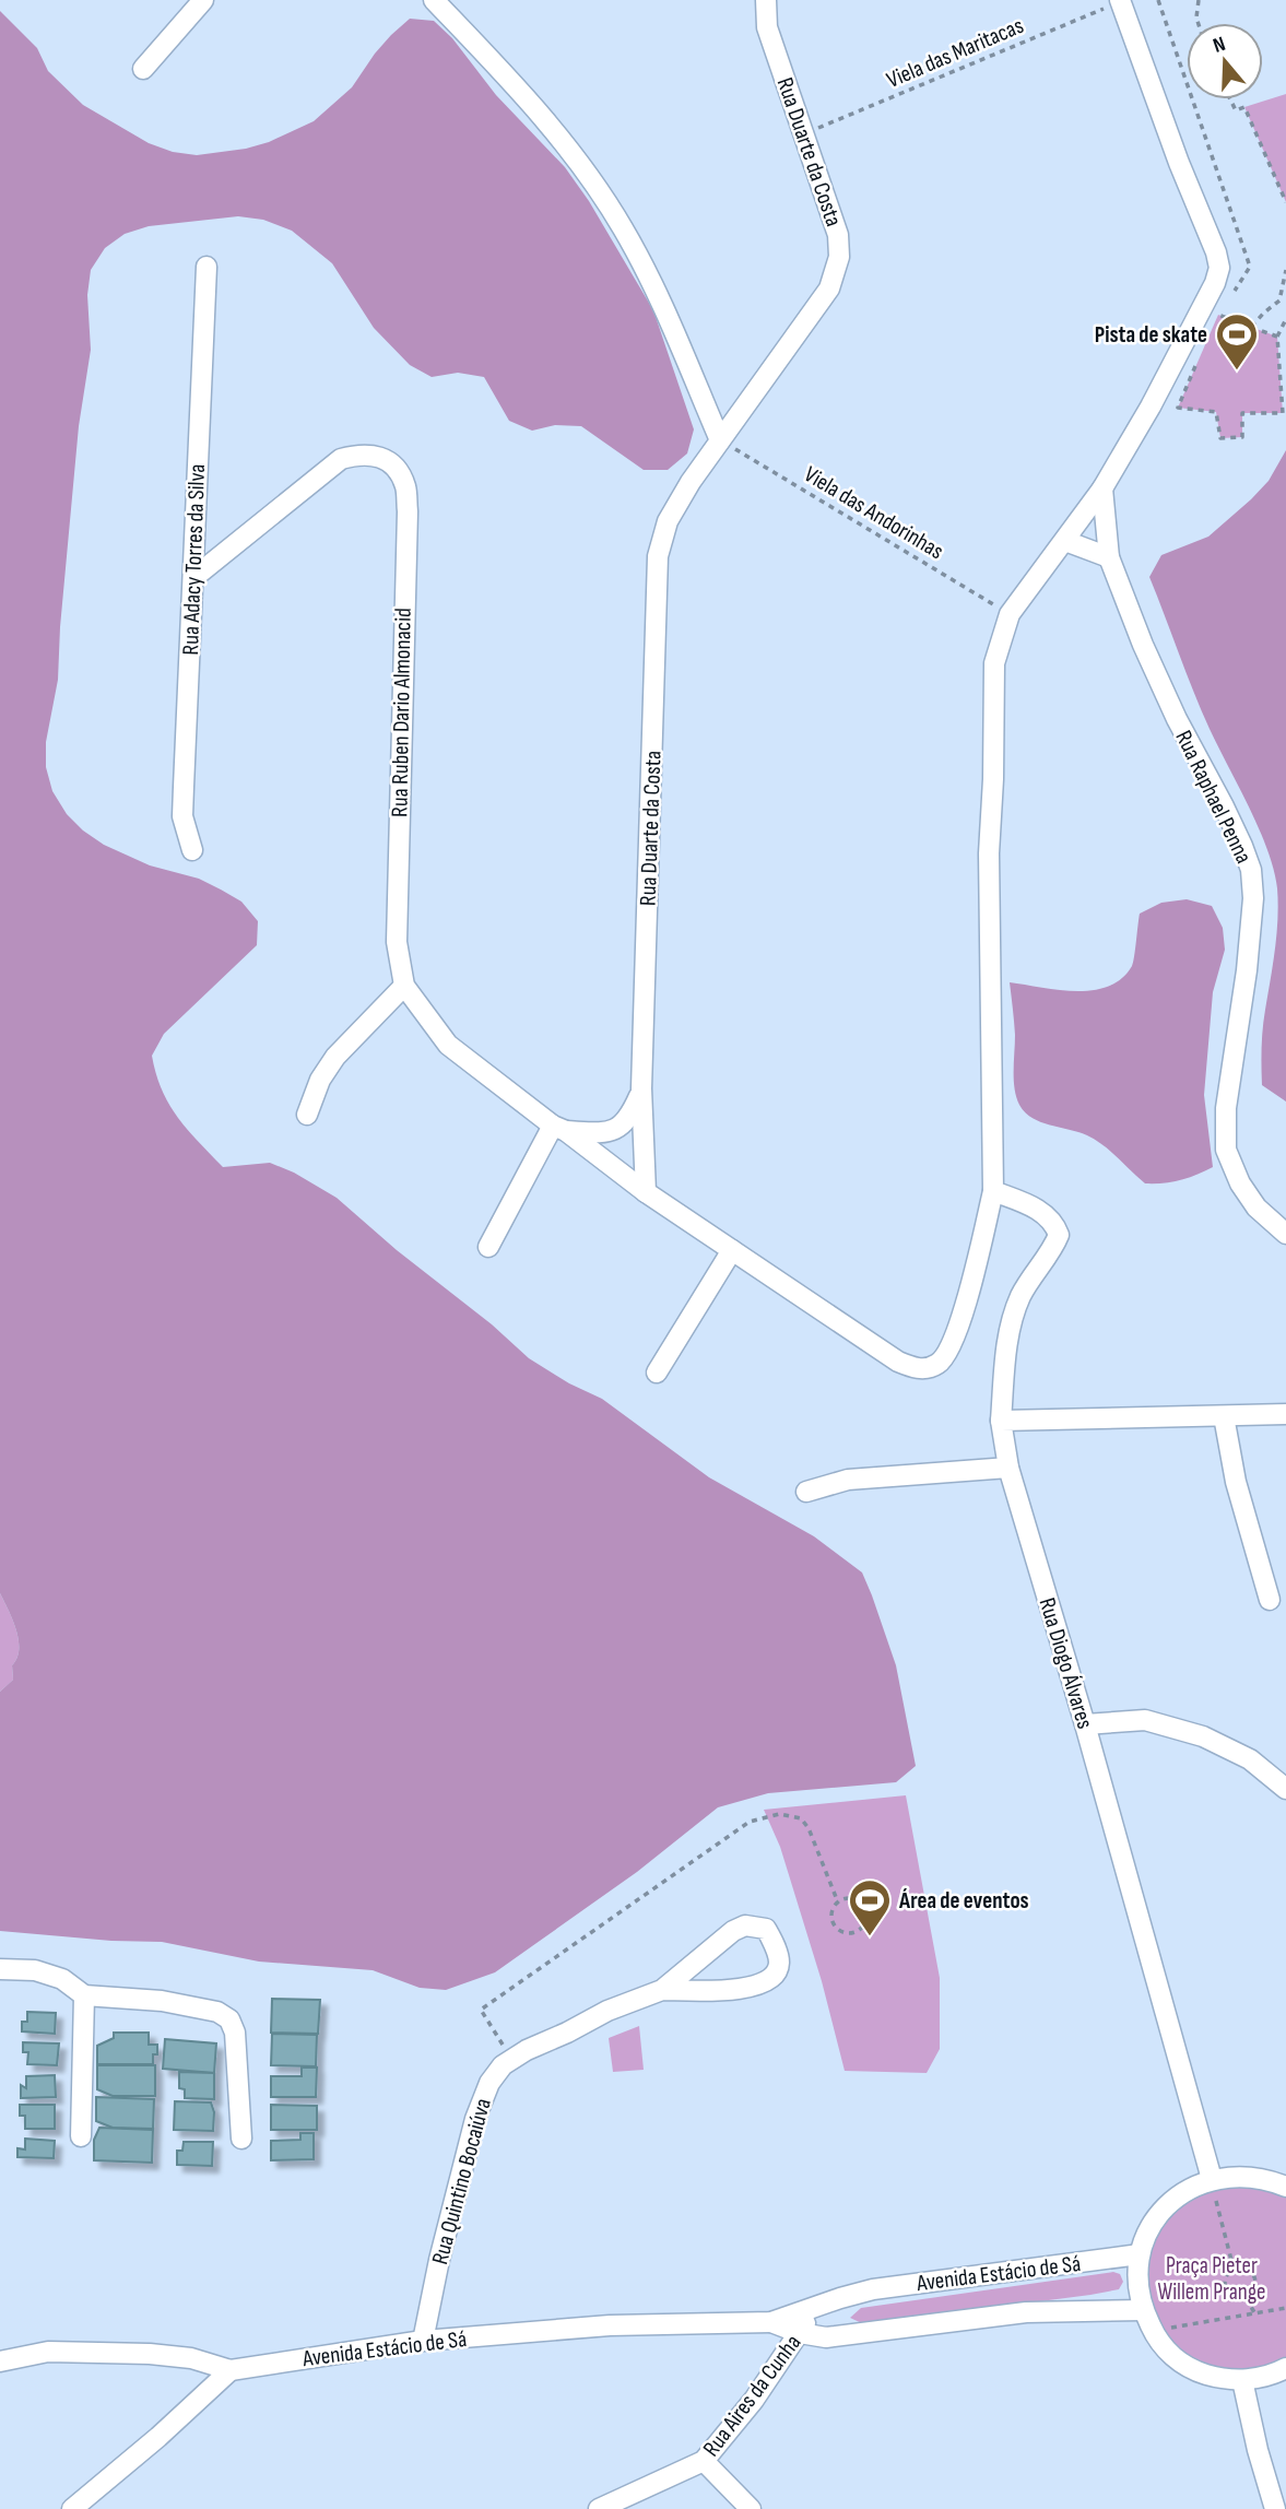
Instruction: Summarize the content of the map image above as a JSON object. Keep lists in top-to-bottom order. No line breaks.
{"streets":{"street":["Rua Duarte da Costa","Rua Adacy Torres da Silva","Rua Ruben Dario Almonacid","Rua Raphael Penna","Rua Diogo Álvares","Rua Quintino Bocaiúva","Avenida Estácio de Sá","Rua Aires da Cunha"],"path":["Viela das Maritacas","Viela das Andorinhas"]},"crossings":[["Viela das Maritacas","Rua Duarte da Costa"],["Rua Duarte da Costa","Viela das Andorinhas"],["Rua Duarte da Costa","Rua Ruben Dario Almonacid"],["Rua Adacy Torres da Silva","Rua Ruben Dario Almonacid"],["Rua Quintino Bocaiúva","Avenida Estácio de Sá"],["Avenida Estácio de Sá","Rua Aires da Cunha"]],"parks":["Praça Pieter Willem Prange"],"places":{"sports":["Pista de skate","Área de eventos"]},"north":"top"}
